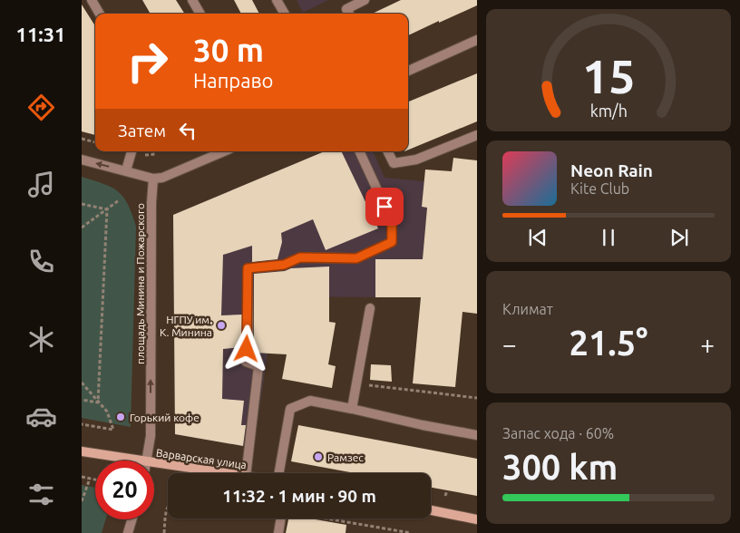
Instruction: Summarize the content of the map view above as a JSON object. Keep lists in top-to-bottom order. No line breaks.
{"streets":{"main road":["Варварская улица"],"street":["площадь Минина и Пожарского"]},"one_way":["площадь Минина и Пожарского"],"places":["НГПУ им. К. Минина","Горький кофе","Рамзес"],"page":{"tabs":"11:31","turn":["30 m","Направо"],"then":"Затем","song":["Neon Rain","Kite Club"],"tile":["Климат",["Запас хода · 60%","300 km"]],"heat":["−","21.5°","+"],"limit":"20","trip":"11:32 · 1 мин · 90 m","gauge":["15","km/h"]}}
